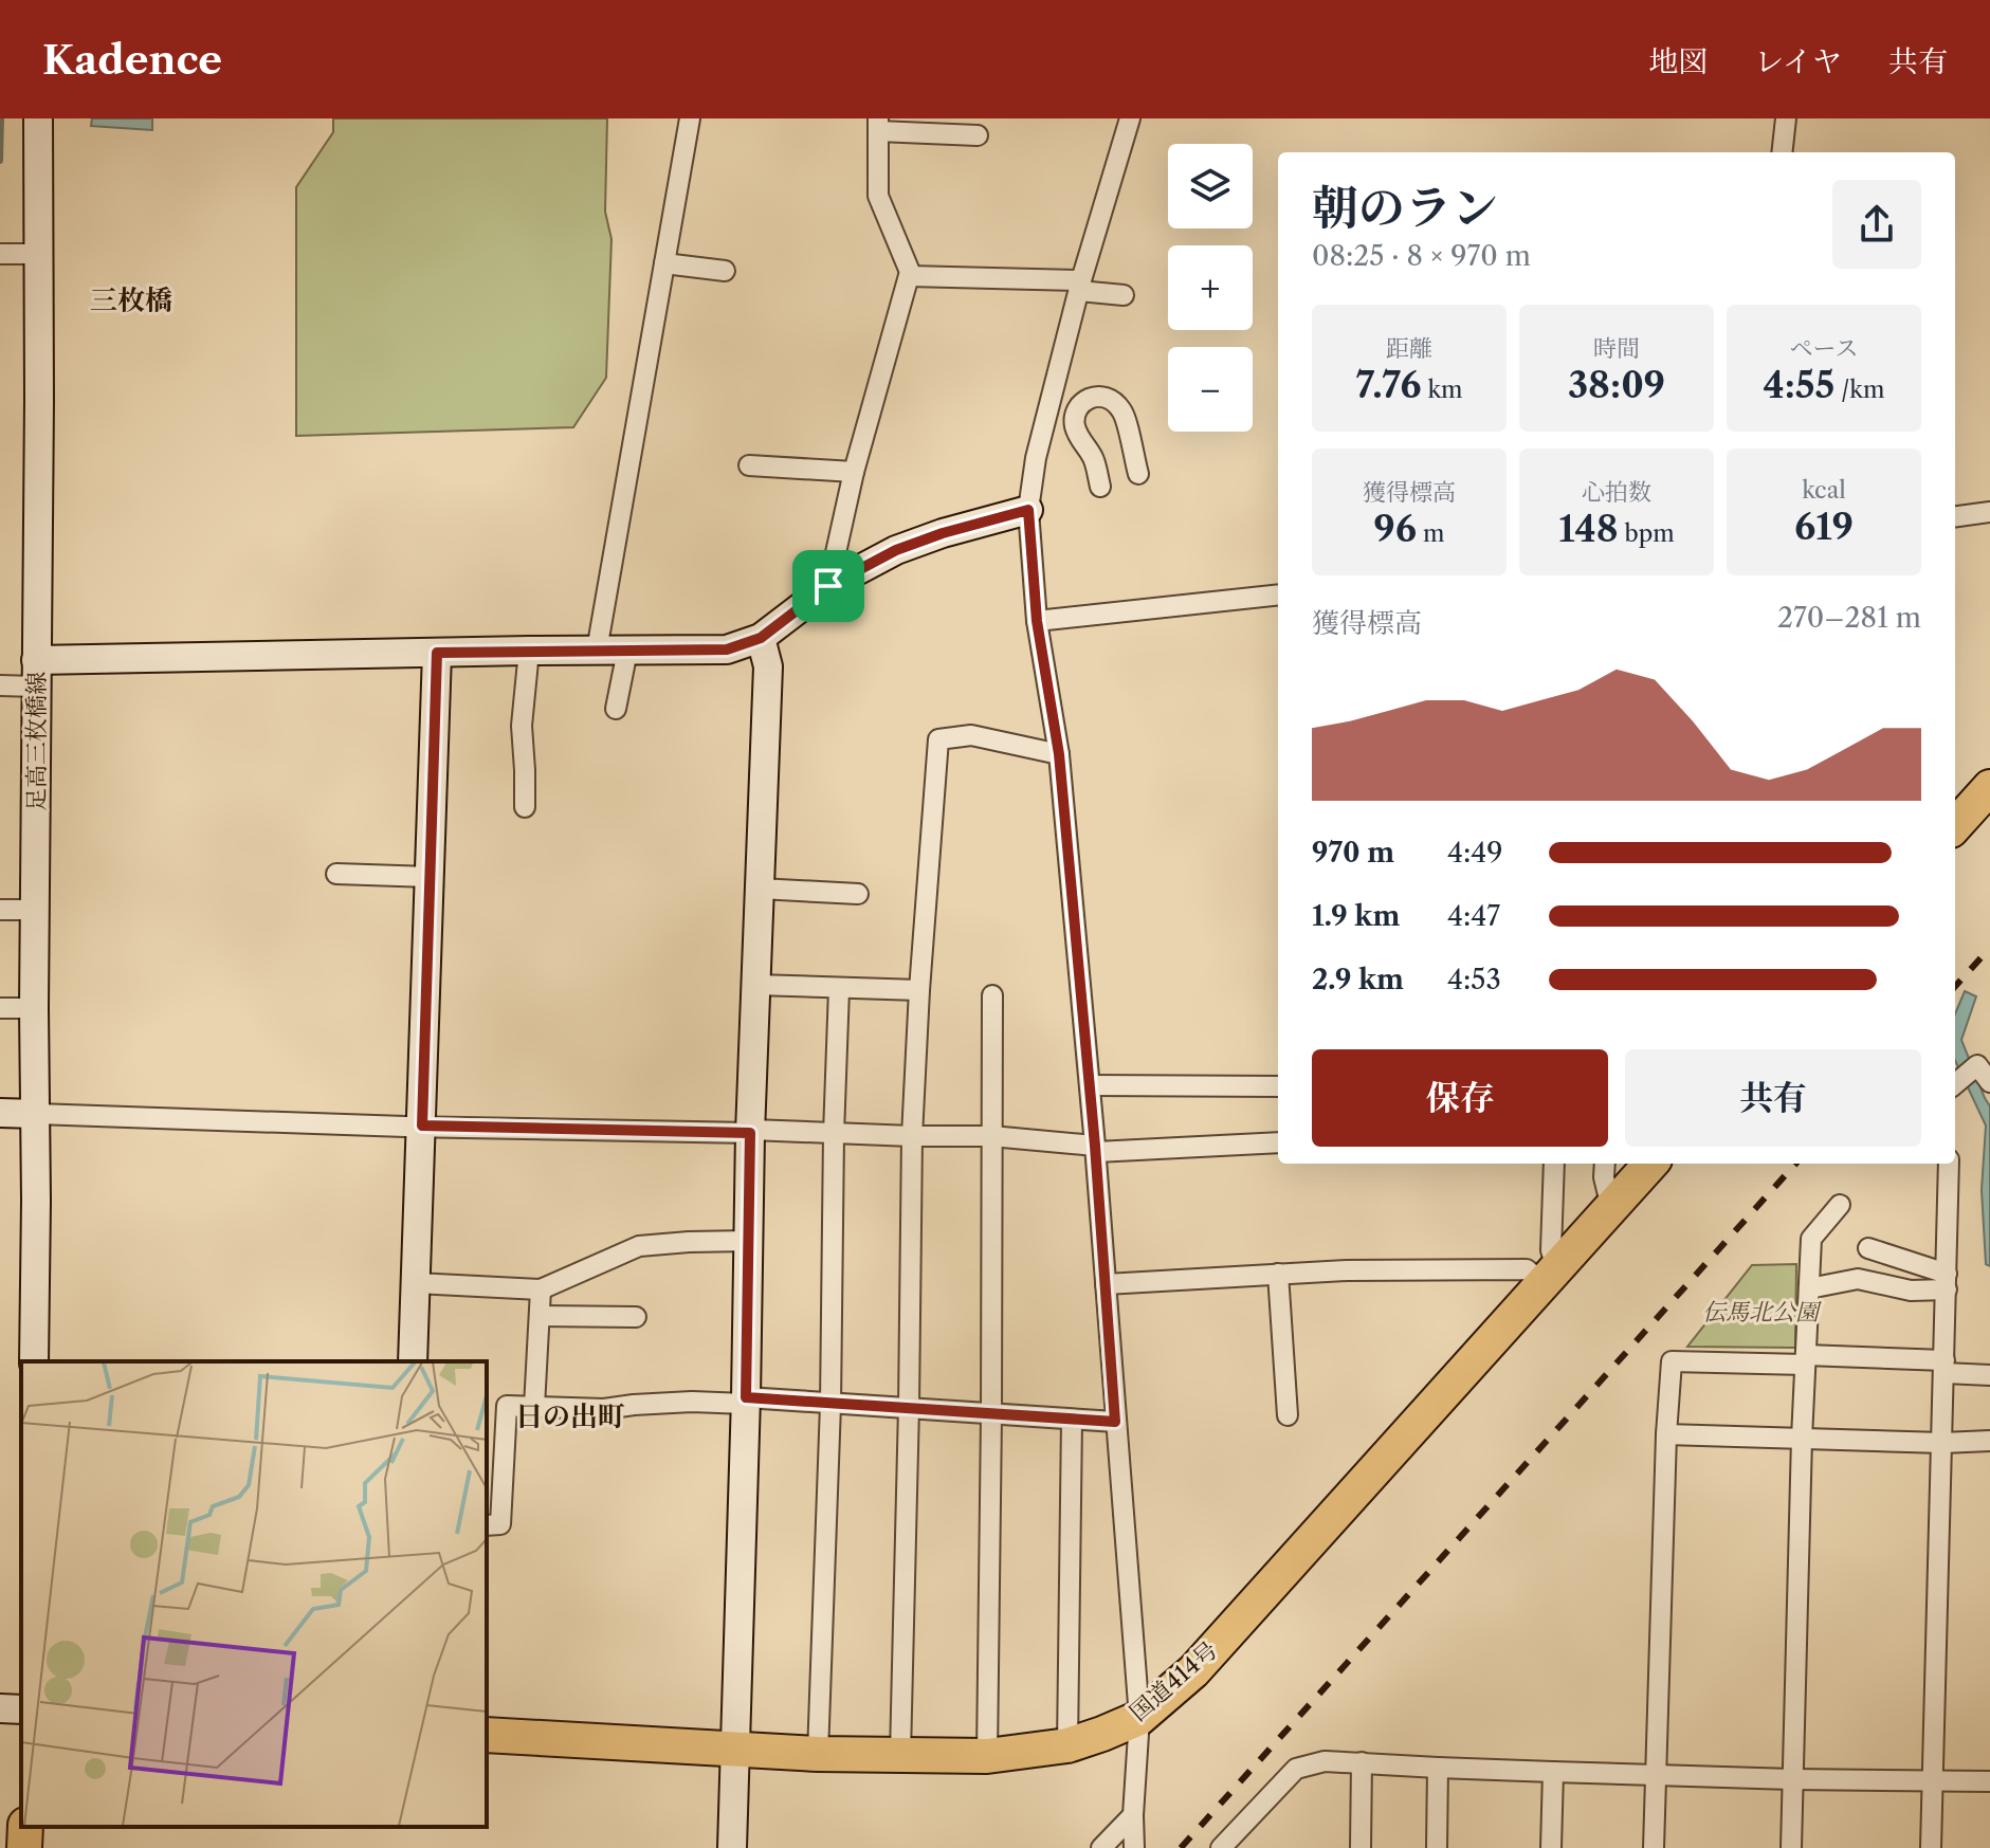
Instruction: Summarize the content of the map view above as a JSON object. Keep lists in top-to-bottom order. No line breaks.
{"streets":{"highway":["国道414号"],"street":["足高三枚橋線"]},"districts":["三枚橋","日の出町"],"parks":["伝馬北公園"],"page":{"header":"Kadence","nav":["地図","レイヤ","共有"],"map_buttons":["+","−"],"heading":["朝のラン","08:25 · 8 × 970 m"],"stats":[["距離","7.76 km"],["時間","38:09"],["ペース","4:55 /km"],["獲得標高","96 m"],["心拍数","148 bpm"],["kcal","619"]],"chart":["獲得標高","270–281 m"],"list":[{"name":"970 m","note":"4:49"},{"name":"1.9 km","note":"4:47"},{"name":"2.9 km","note":"4:53"}],"buttons":["保存","共有"]}}
